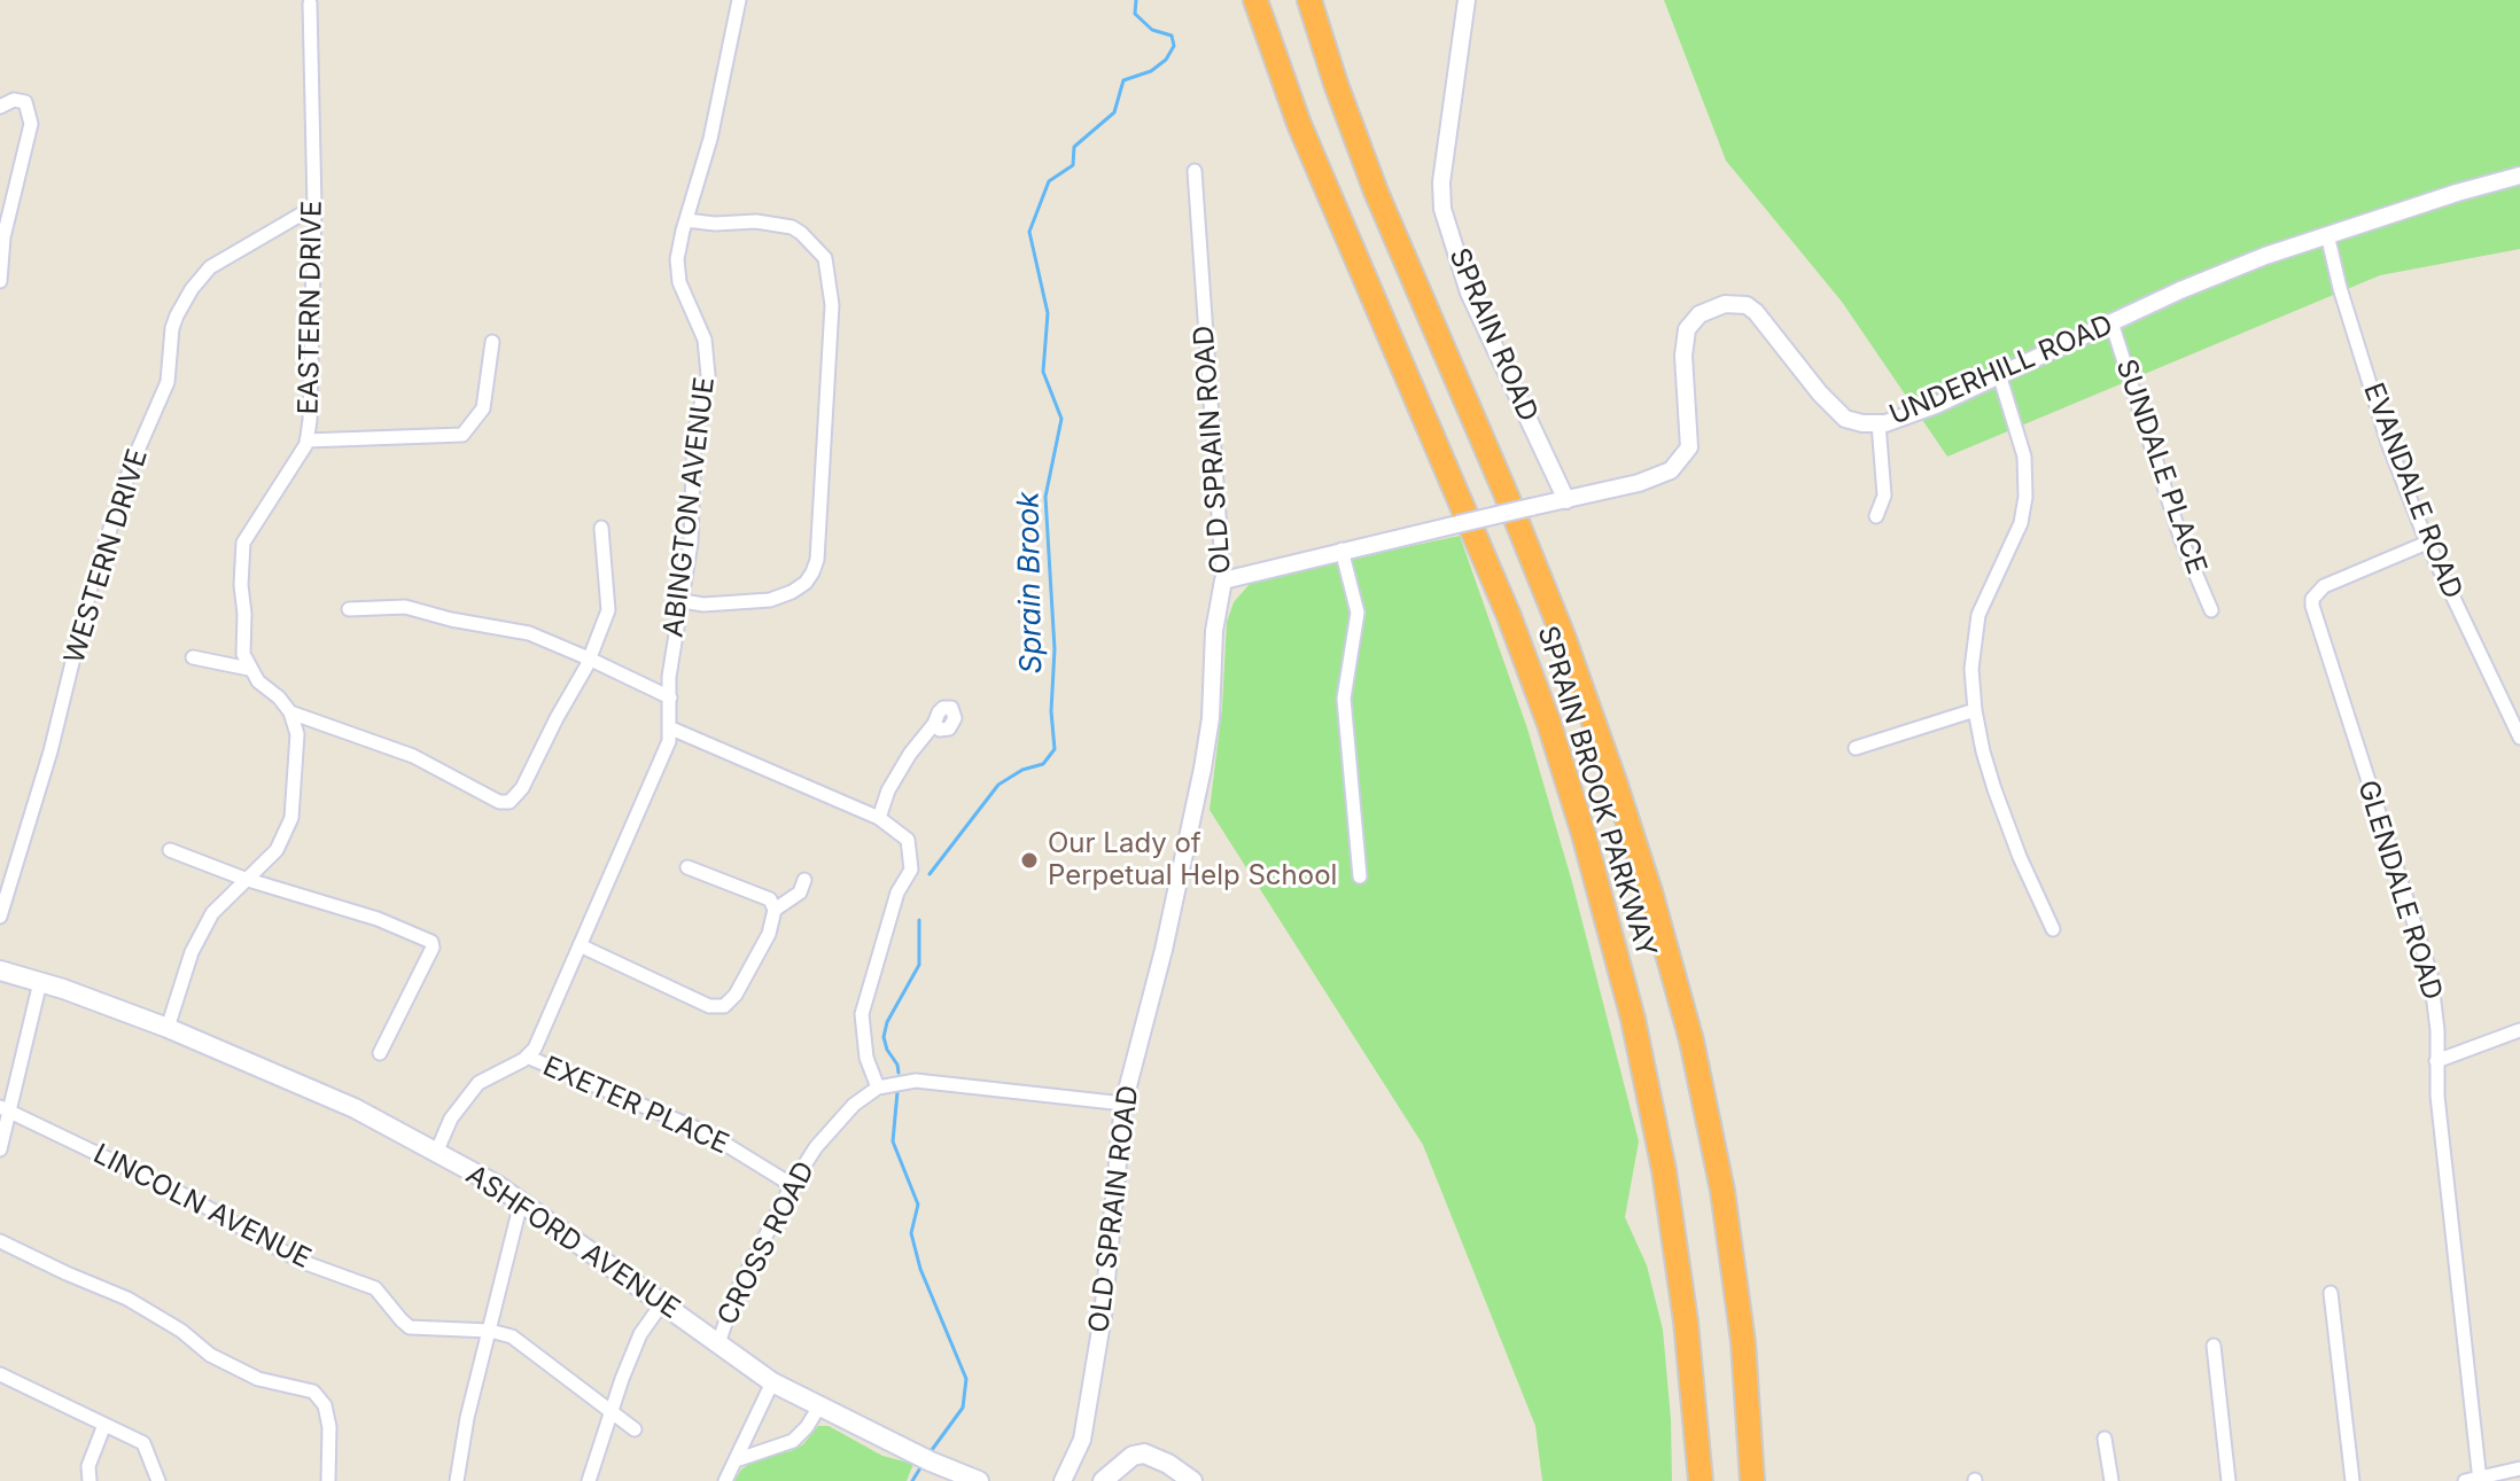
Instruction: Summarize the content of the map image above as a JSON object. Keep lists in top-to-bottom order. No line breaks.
{"streets":{"highway":["SPRAIN BROOK PARKWAY"],"main road":["ASHFORD AVENUE"],"street":["EASTERN DRIVE","SPRAIN ROAD","UNDERHILL ROAD","OLD SPRAIN ROAD","SUNDALE PLACE","EVANDALE ROAD","ABINGTON AVENUE","WESTERN DRIVE","GLENDALE ROAD","EXETER PLACE","LINCOLN AVENUE","CROSS ROAD"]},"crossings":[["EASTERN DRIVE","WESTERN DRIVE"],["SPRAIN ROAD","UNDERHILL ROAD"],["UNDERHILL ROAD","OLD SPRAIN ROAD"],["UNDERHILL ROAD","SUNDALE PLACE"],["UNDERHILL ROAD","EVANDALE ROAD"],["EVANDALE ROAD","GLENDALE ROAD"],["EXETER PLACE","CROSS ROAD"],["ASHFORD AVENUE","CROSS ROAD"]],"water":["Sprain Brook"],"places":["Our Lady of Perpetual Help School"]}
